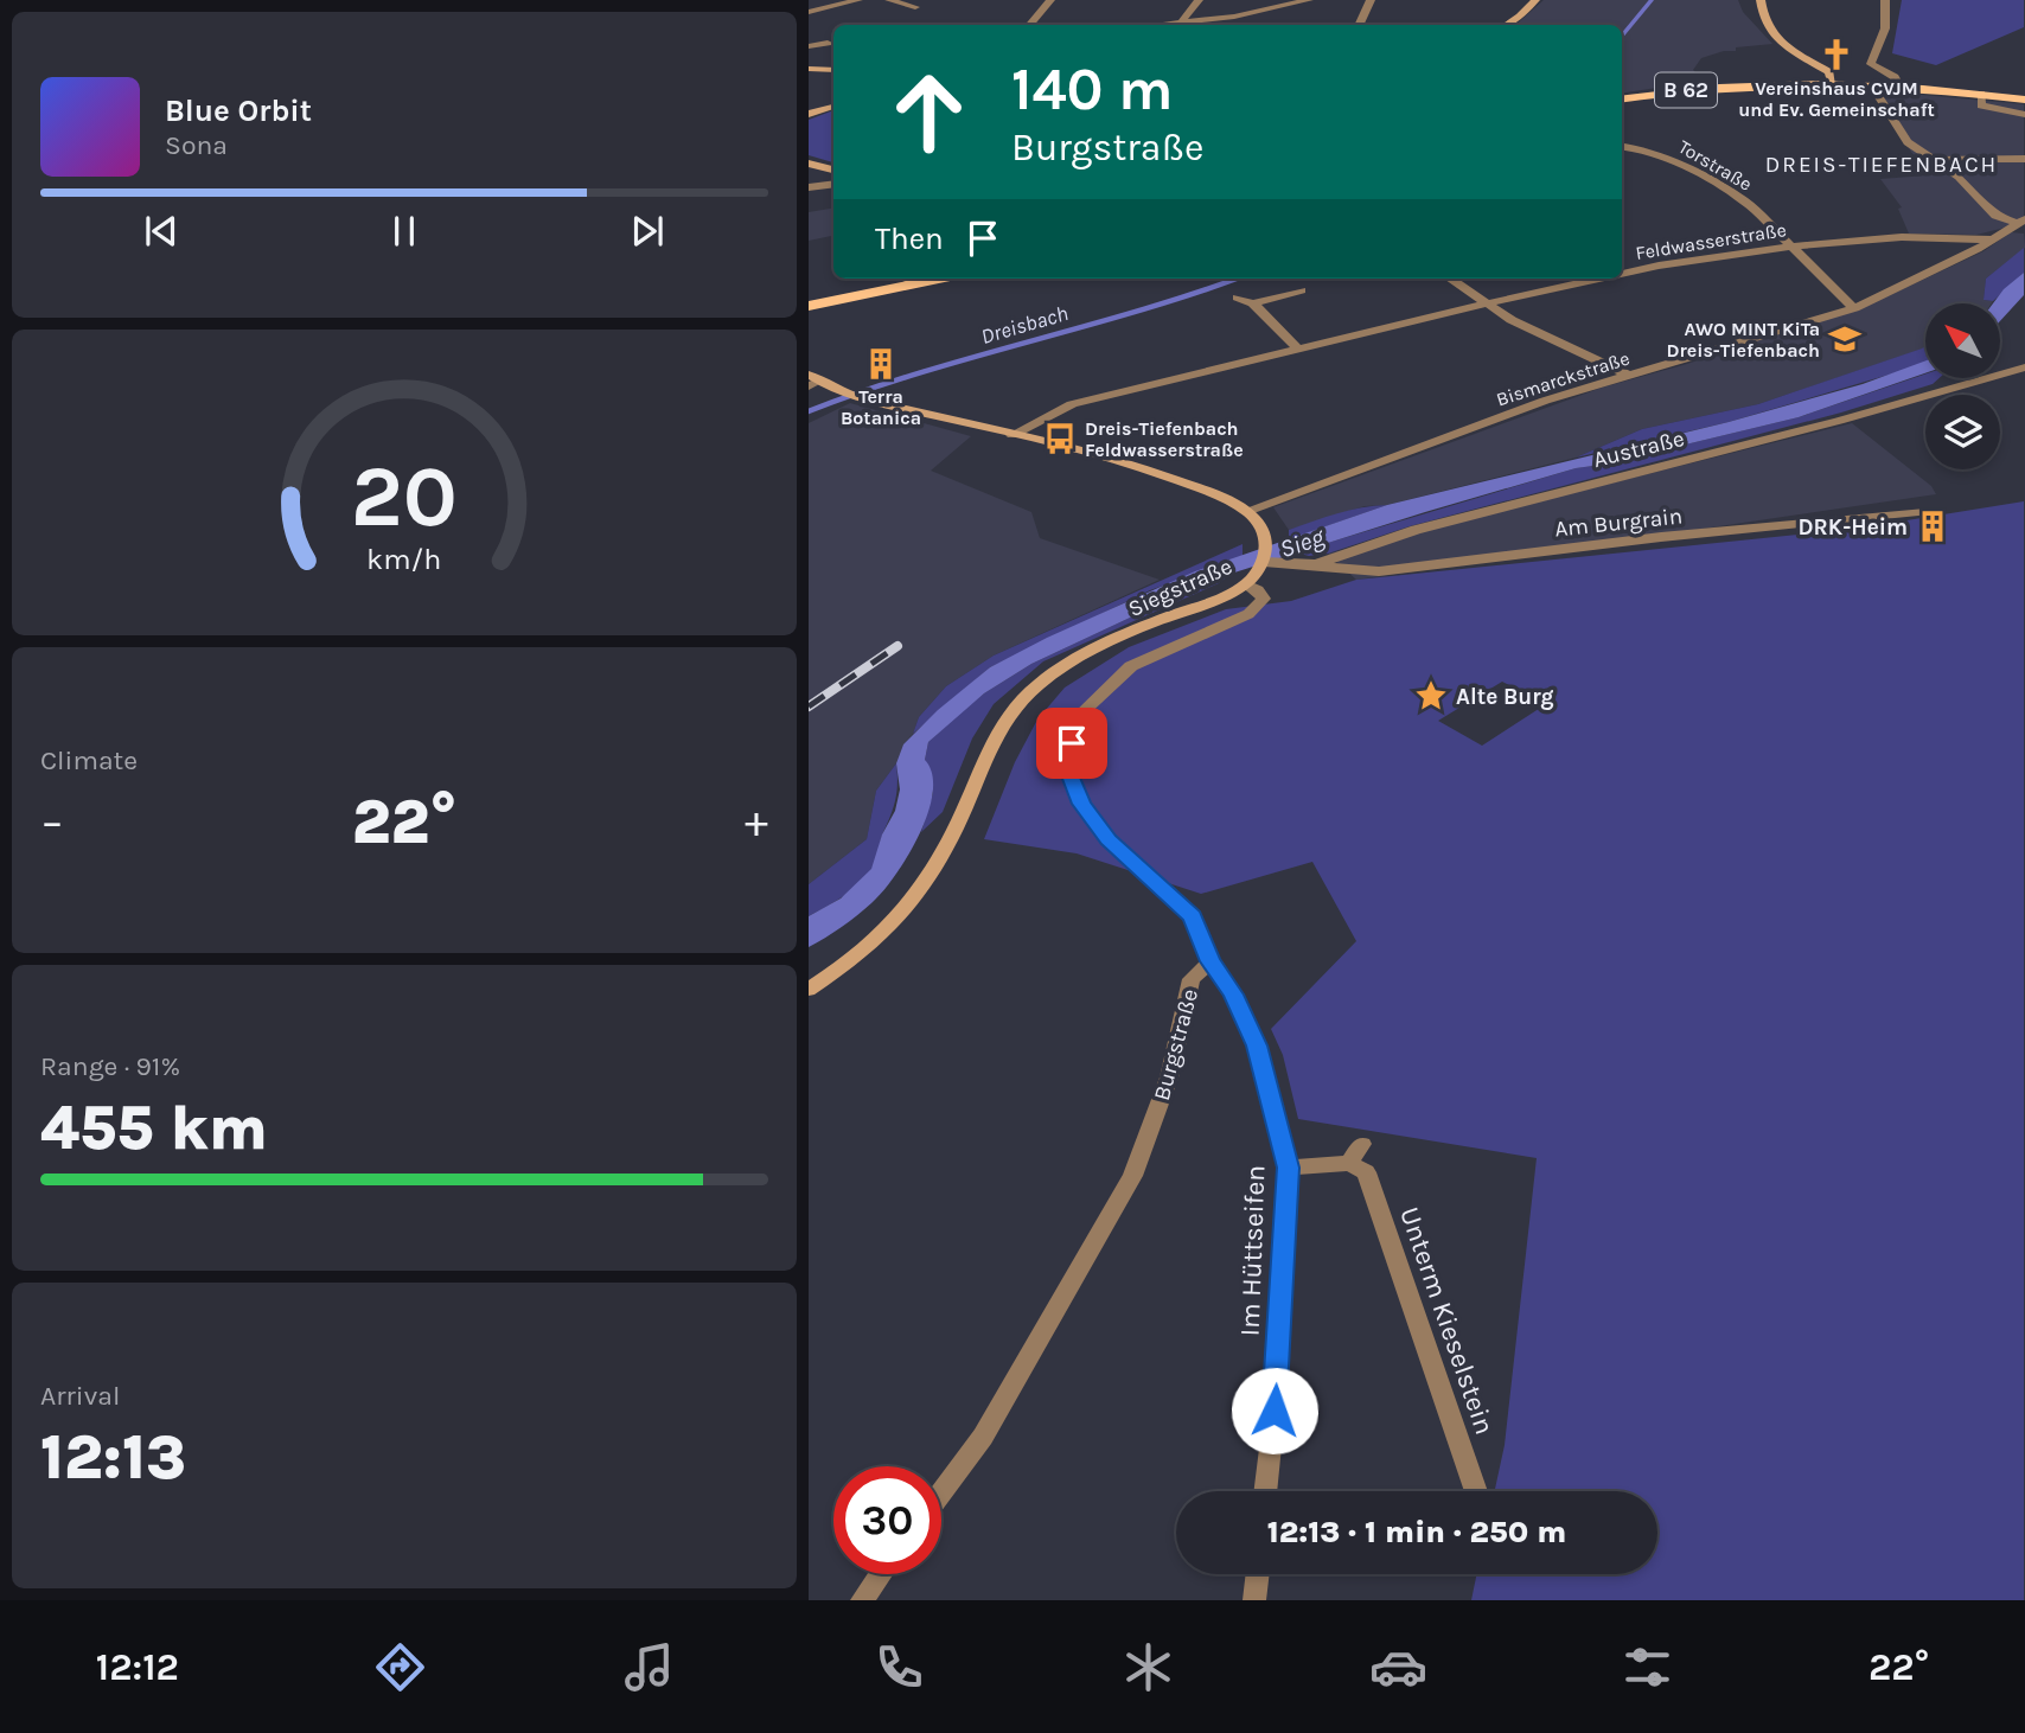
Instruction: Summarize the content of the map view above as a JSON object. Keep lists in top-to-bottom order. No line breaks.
{"streets":{"main road":["B 62"],"street":["Torstraße","Feldwasserstraße","Bismarckstraße","Austraße","Am Burgrain","Siegstraße","Burgstraße","Im Hüttseifen","Unterm Kieselstein"]},"crossings":[["Torstraße","Feldwasserstraße"],["Torstraße","Bismarckstraße"],["Feldwasserstraße","Bismarckstraße"],["Feldwasserstraße","Siegstraße"],["Bismarckstraße","Siegstraße"],["Austraße","Am Burgrain"],["Austraße","Siegstraße"],["Siegstraße","Burgstraße"],["Burgstraße","Im Hüttseifen"]],"districts":["DREIS-TIEFENBACH"],"water":["Dreisbach","Sieg"],"places":{"church":["Vereinshaus CVJM und Ev. Gemeinschaft"],"school or university":["AWO MINT KiTa Dreis-Tiefenbach"],"building":["Terra Botanica","DRK-Heim"],"bus stop":["Dreis-Tiefenbach Feldwasserstraße"],"place":["Alte Burg"]},"north":"top left","page":{"turn":["140 m","Burgstraße"],"song":["Blue Orbit","Sona"],"then":"Then","tile":["Climate",["Range · 91%","455 km"],["Arrival","12:13"]],"heat":["−","22°","+"],"limit":"30","trip":"12:13 · 1 min · 250 m","tabs":["12:12","22°"],"gauge":["20","km/h"]}}
